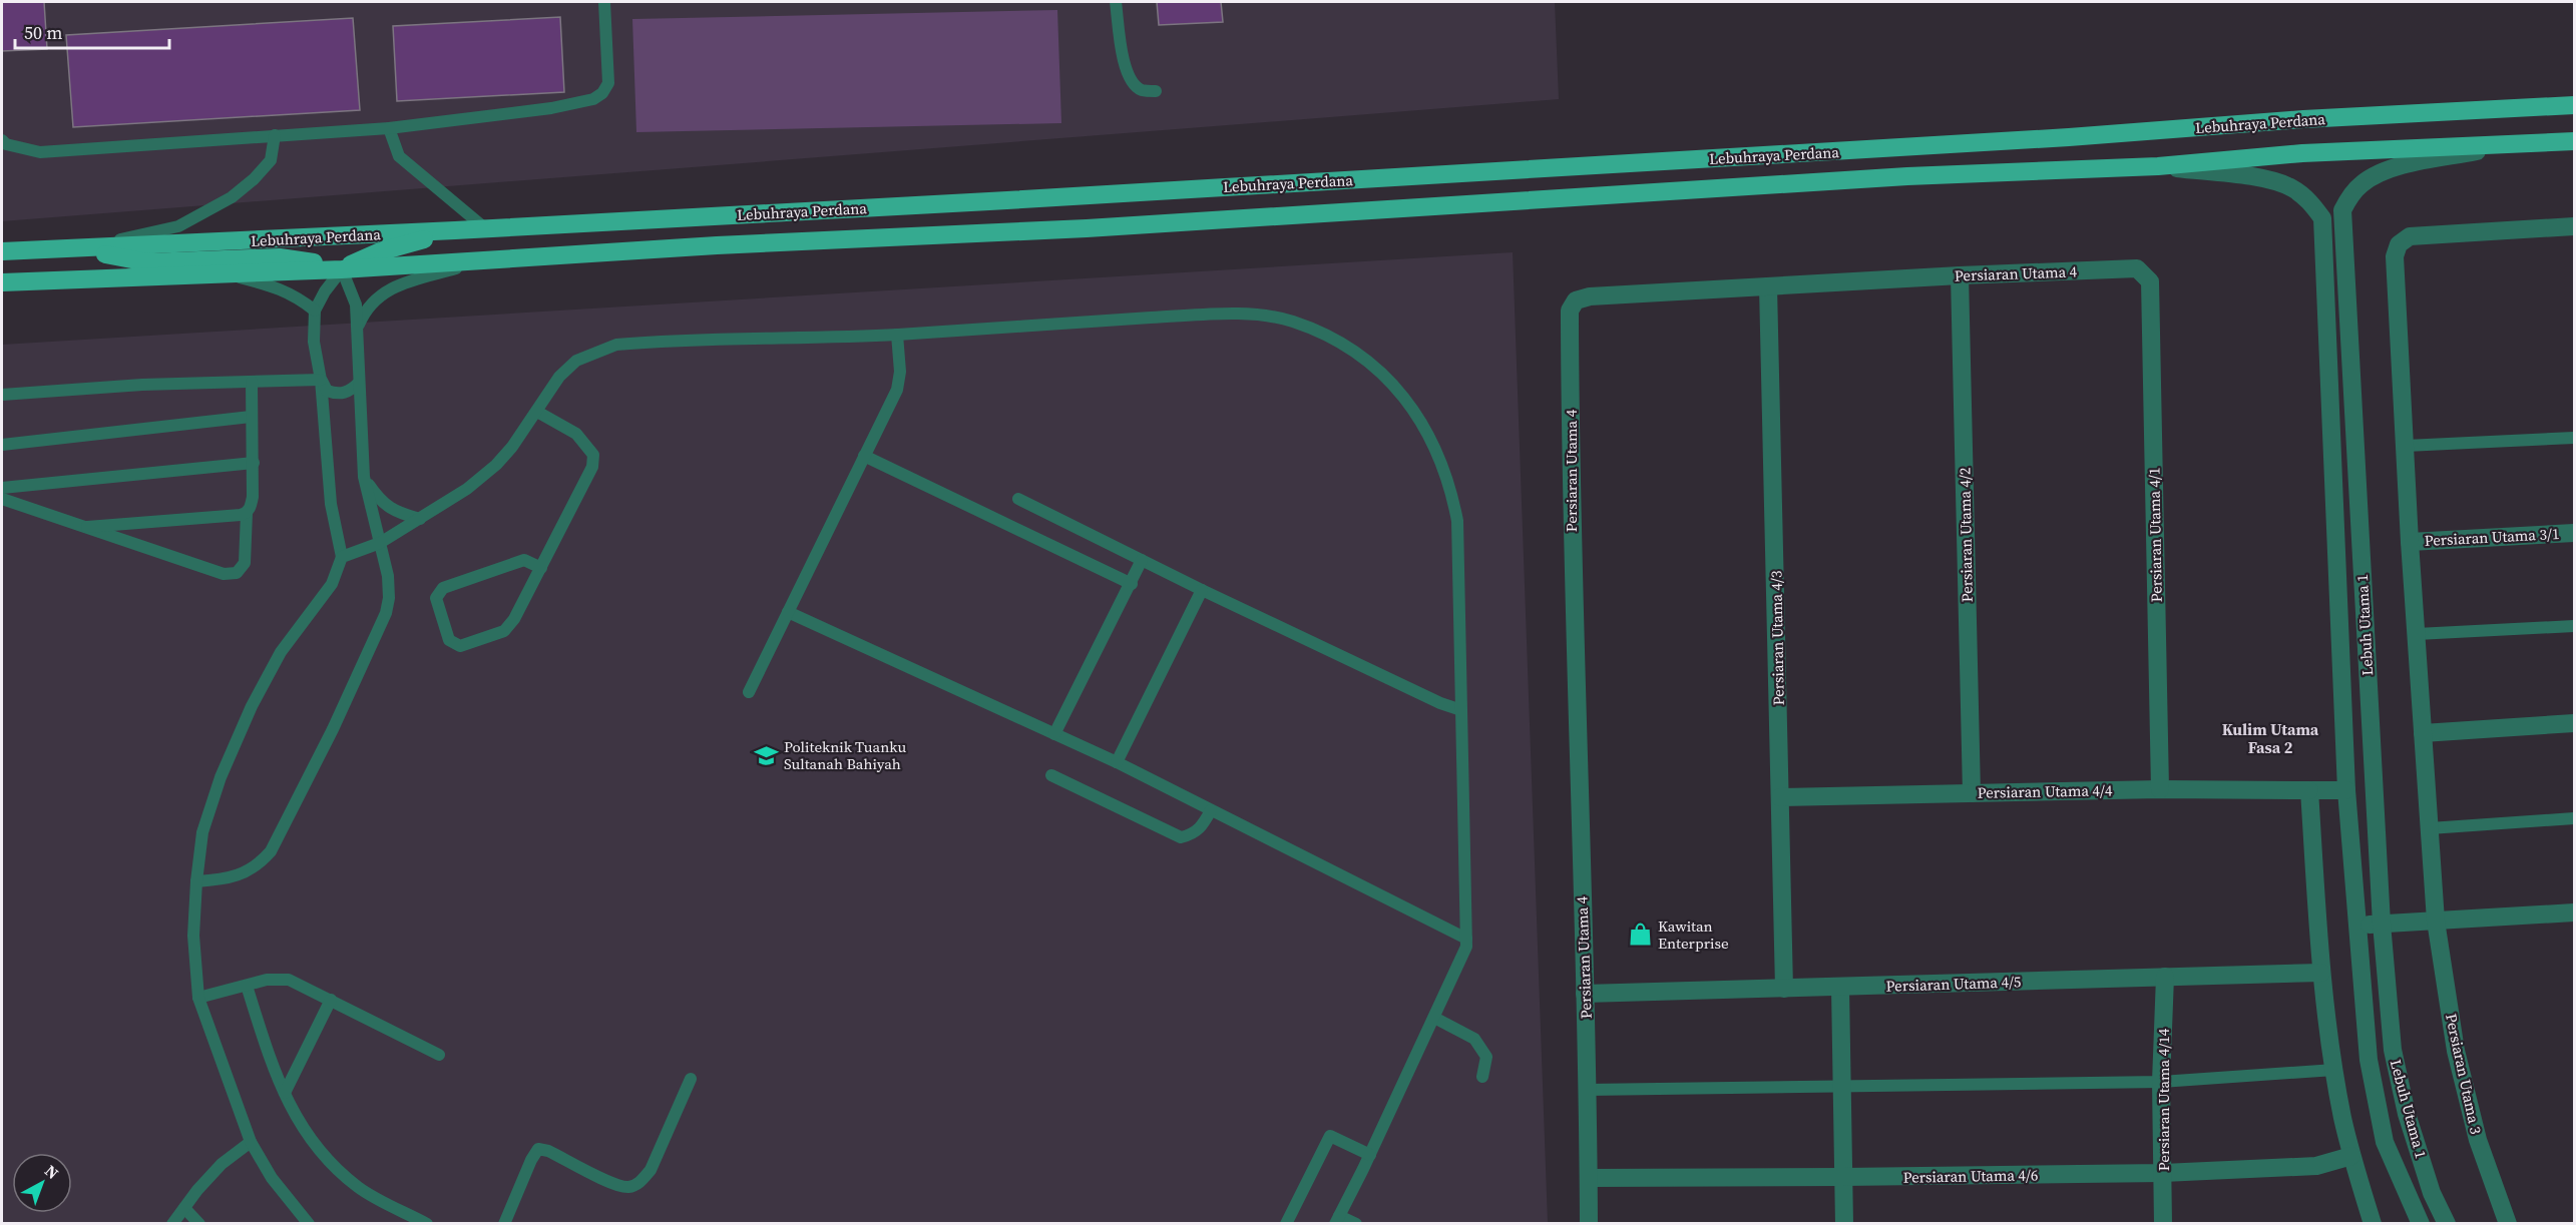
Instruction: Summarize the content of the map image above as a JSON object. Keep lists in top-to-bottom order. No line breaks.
{"streets":{"main road":["Lebuhraya Perdana"],"street":["Persiaran Utama 4","Persiaran Utama 4/2","Persiaran Utama 4/1","Persiaran Utama 3/1","Lebuh Utama 1","Persiaran Utama 4/3","Persiaran Utama 4/4","Persiaran Utama 4/5","Persiaran Utama 3","Persiaran Utama 4/14","Persiaran Utama 4/6"]},"crossings":[["Lebuhraya Perdana","Lebuh Utama 1"],["Persiaran Utama 4","Persiaran Utama 4/2"],["Persiaran Utama 4","Persiaran Utama 4/1"],["Persiaran Utama 4","Persiaran Utama 4/3"],["Persiaran Utama 4","Persiaran Utama 4/5"],["Persiaran Utama 4","Persiaran Utama 4/6"],["Persiaran Utama 4/2","Persiaran Utama 4/4"],["Persiaran Utama 4/1","Persiaran Utama 4/4"],["Persiaran Utama 3/1","Persiaran Utama 3"],["Lebuh Utama 1","Persiaran Utama 4/4"],["Persiaran Utama 4/3","Persiaran Utama 4/4"],["Persiaran Utama 4/3","Persiaran Utama 4/5"],["Persiaran Utama 4/5","Persiaran Utama 4/14"],["Persiaran Utama 4/14","Persiaran Utama 4/6"]],"districts":["Kulim Utama Fasa 2"],"places":{"school or university":["Politeknik Tuanku Sultanah Bahiyah"],"shop":["Kawitan Enterprise"]},"scale_bar":"50 m","north":"top right"}
